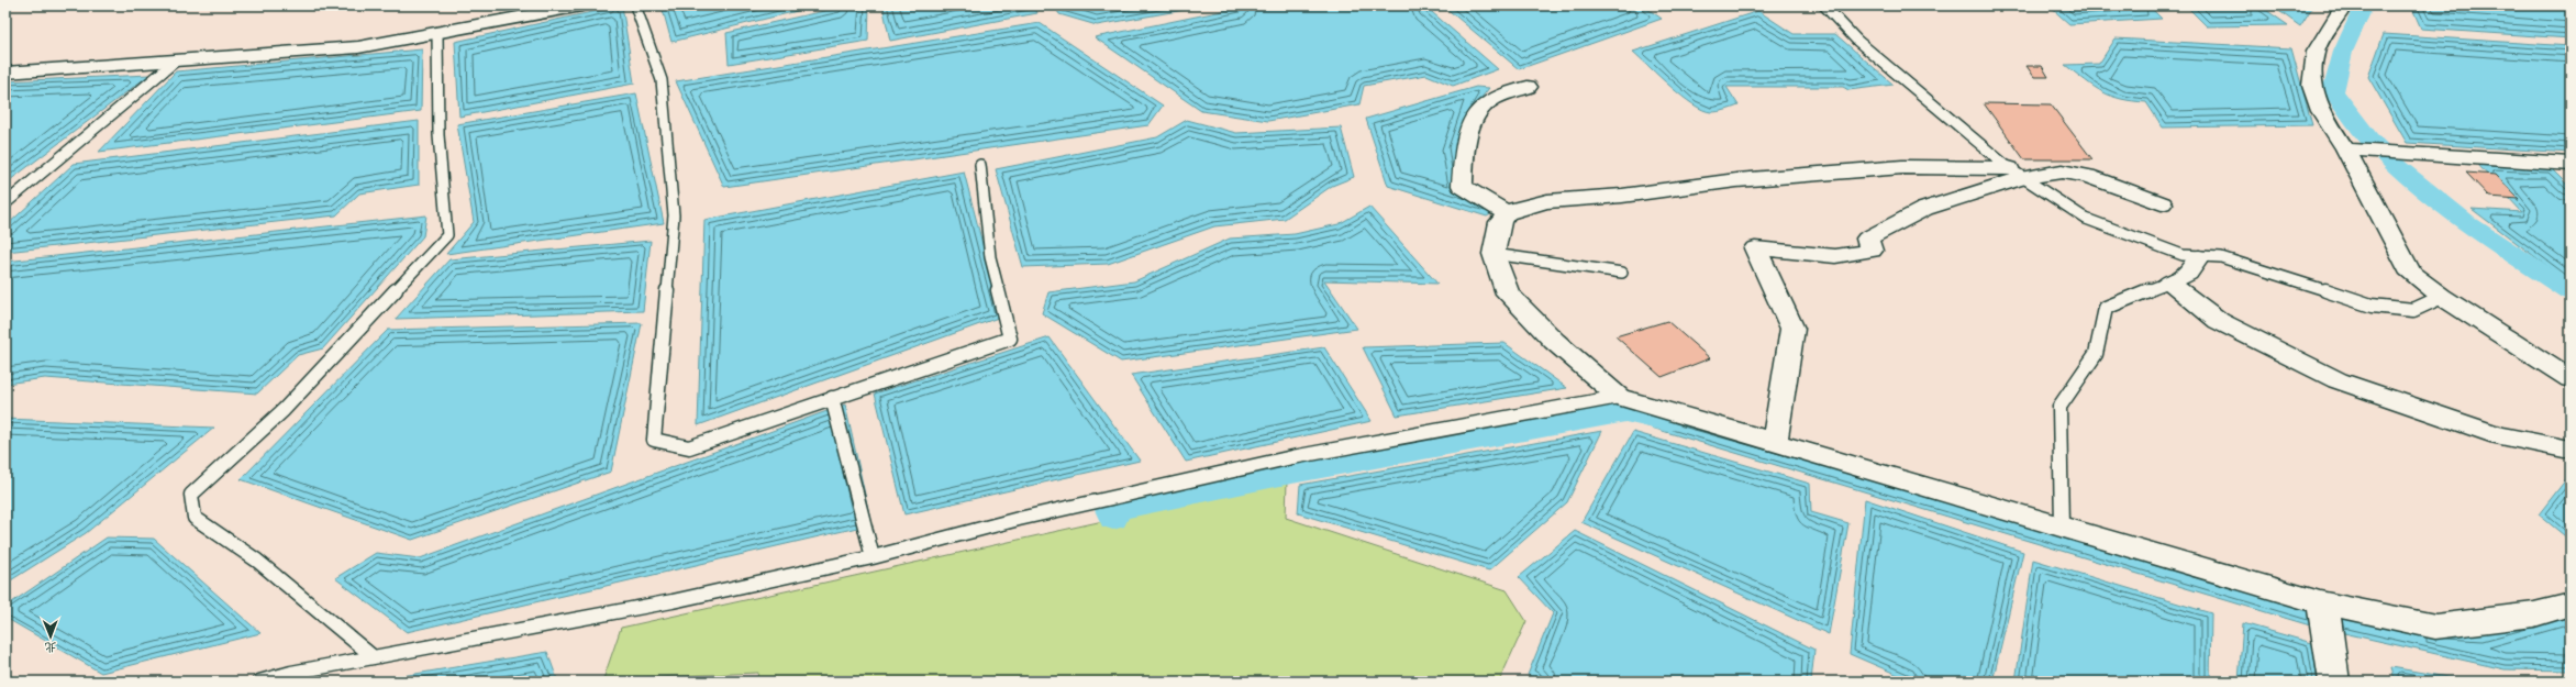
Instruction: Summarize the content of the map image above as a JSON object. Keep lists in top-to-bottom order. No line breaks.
{"north":"bottom"}
